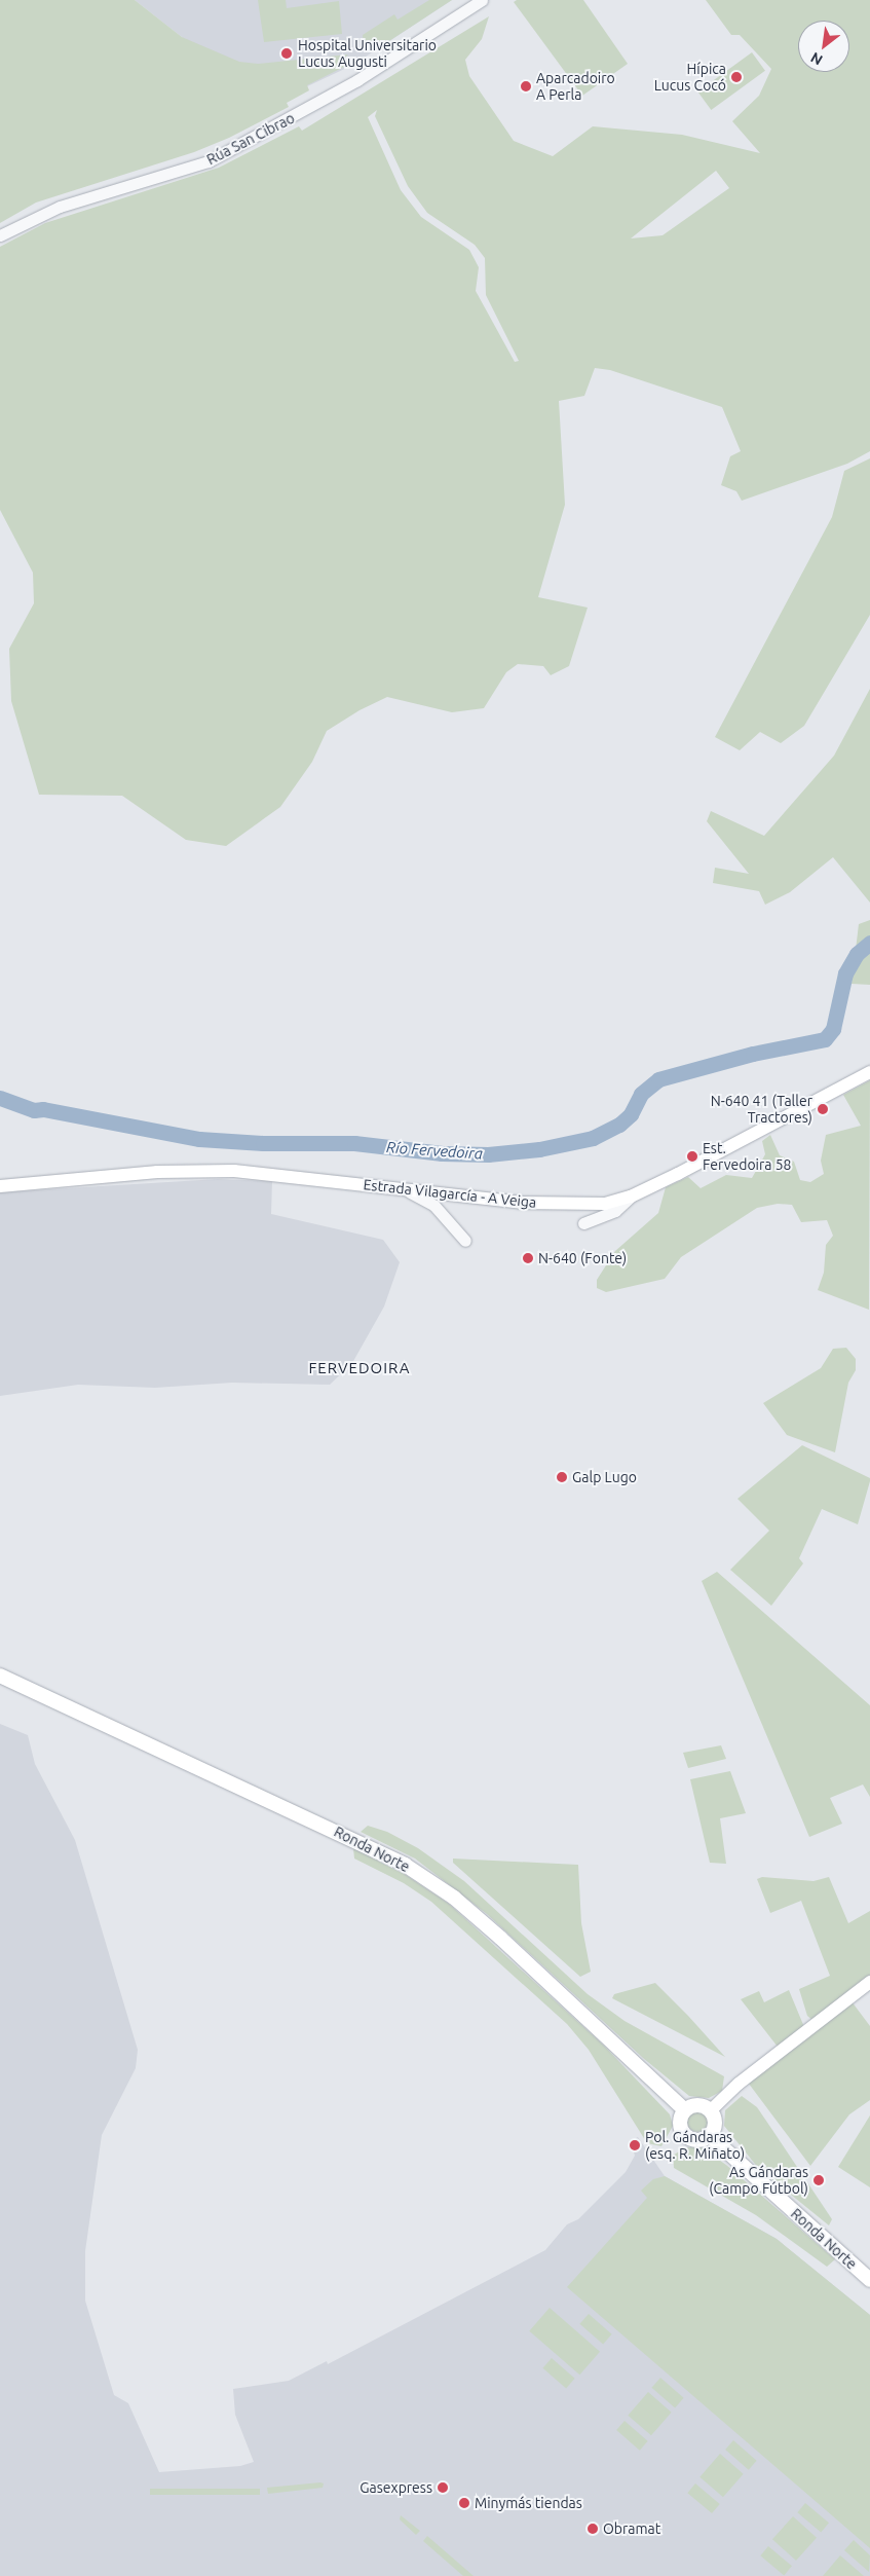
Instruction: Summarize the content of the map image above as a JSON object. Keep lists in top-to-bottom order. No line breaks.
{"streets":{"highway":["Ronda Norte"],"main road":["Estrada Vilagarcía - A Veiga"],"street":["Rúa San Cibrao"]},"districts":["FERVEDOIRA"],"water":["Río Fervedoira"],"places":["Hospital Universitario Lucus Augusti","Hípica Lucus Cocó","Aparcadoiro A Perla","N-640 41 (Taller Tractores)","Est. Fervedoira 58","N-640 (Fonte)","Galp Lugo","Pol. Gándaras (esq. R. Miñato)","As Gándaras (Campo Fútbol)","Gasexpress","Minymás tiendas","Obramat"],"north":"bottom left"}
